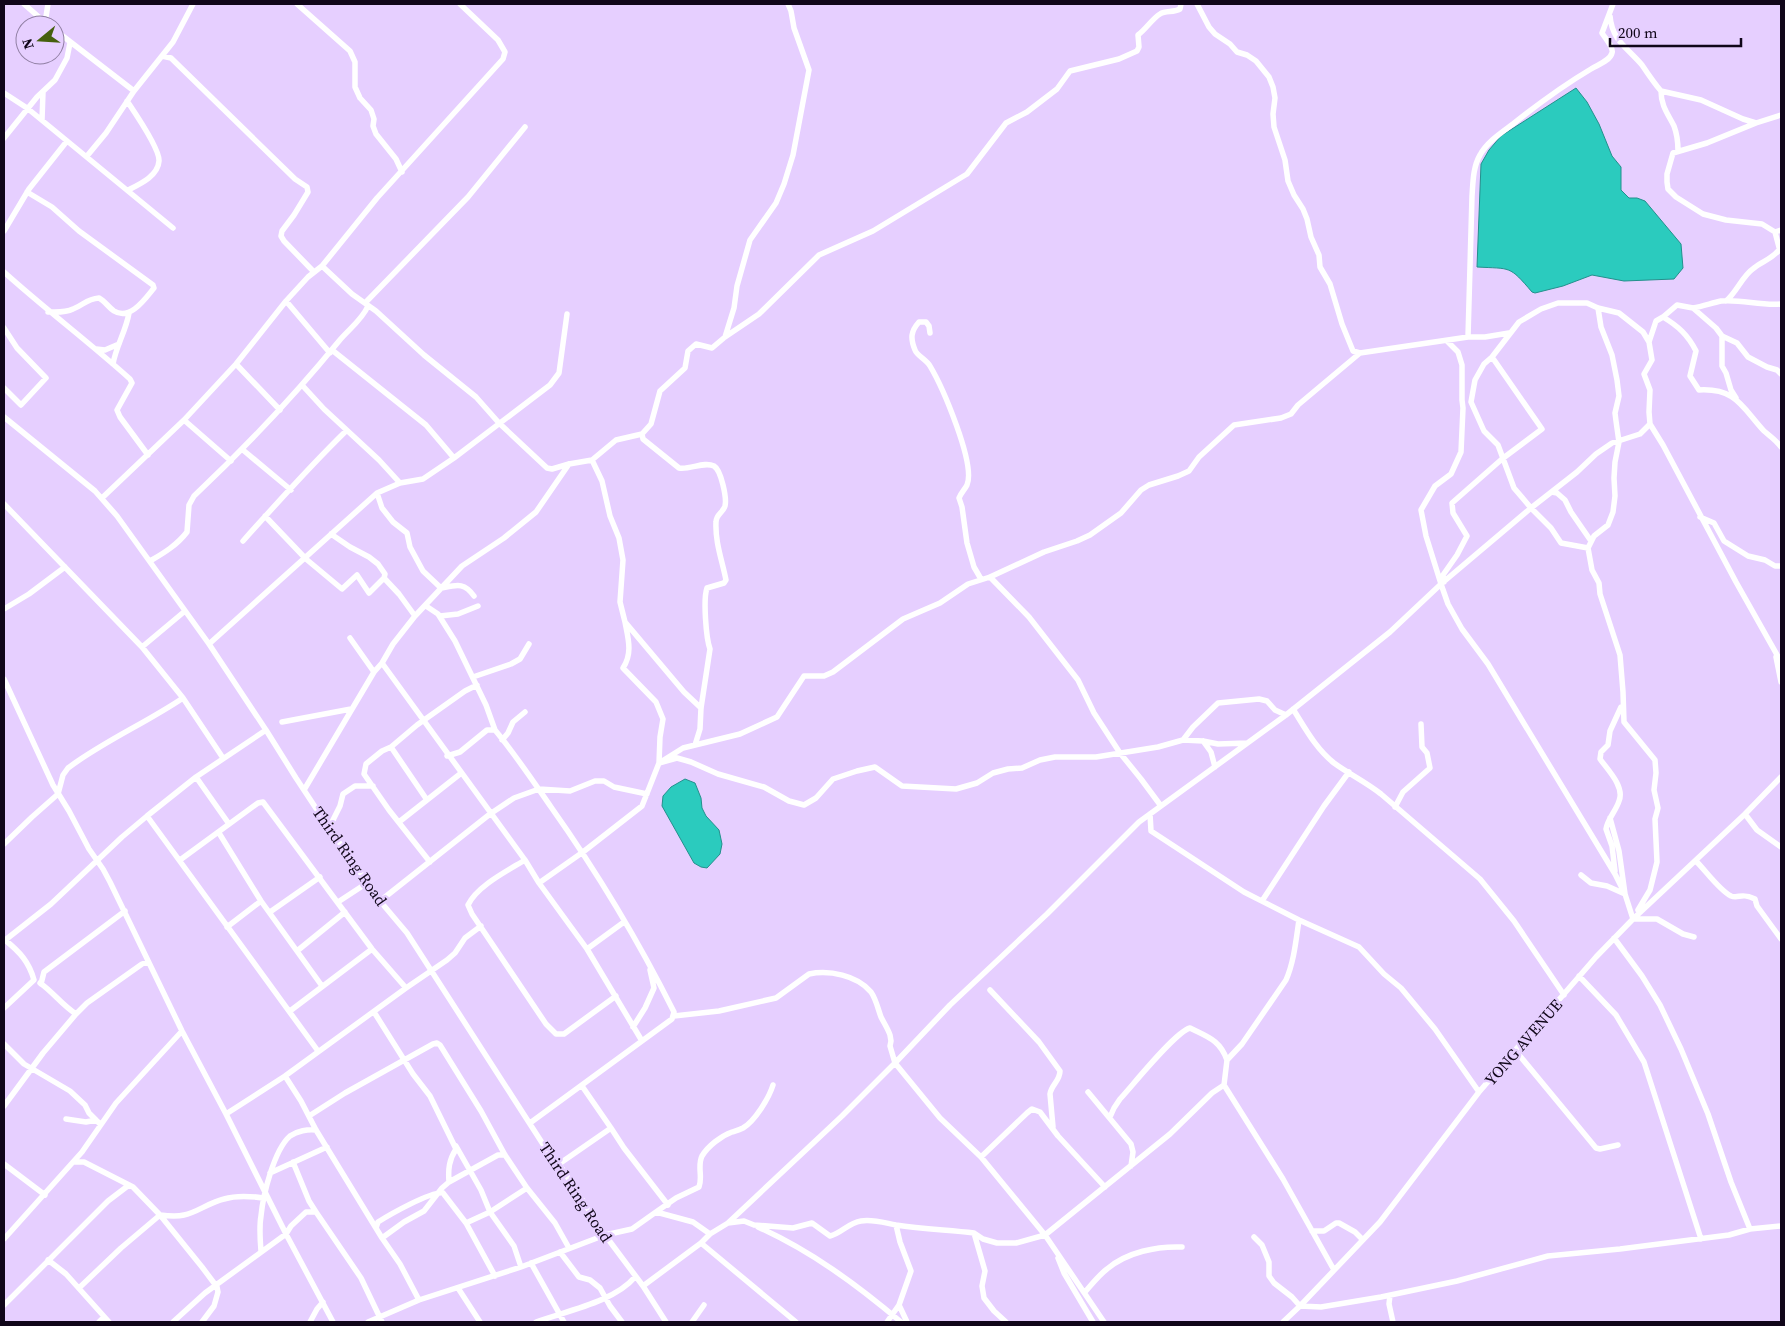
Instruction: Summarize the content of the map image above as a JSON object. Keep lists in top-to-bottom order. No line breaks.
{"streets":{"street":["Third Ring Road","YONG AVENUE"]},"scale_bar":"200 m","north":"left"}
